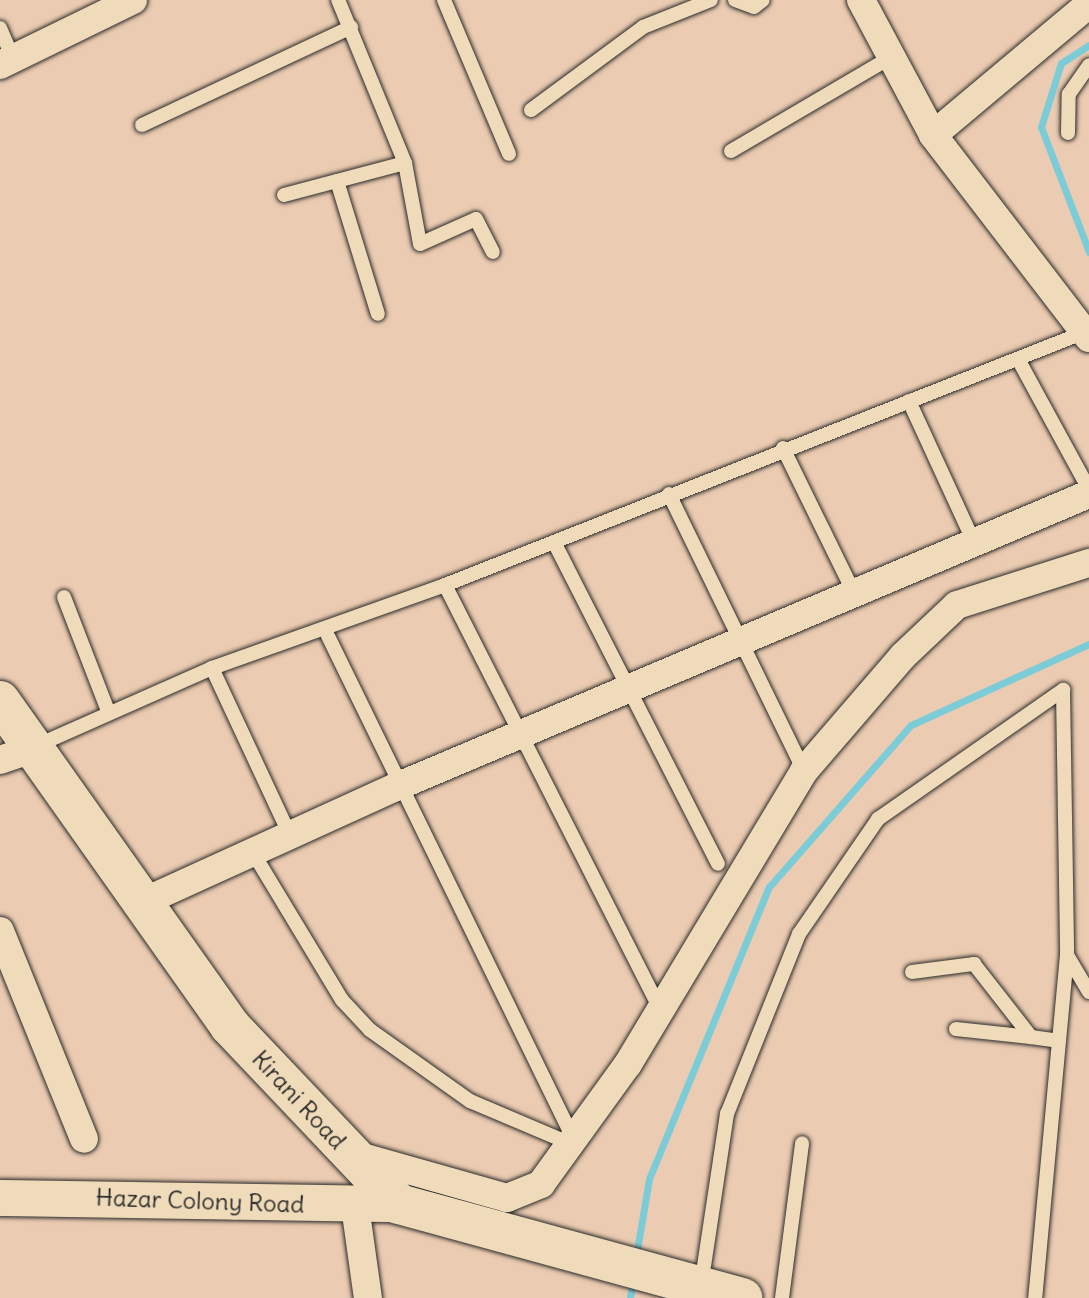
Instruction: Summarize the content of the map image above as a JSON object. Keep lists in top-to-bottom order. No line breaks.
{"streets":{"main road":["Kirani Road"],"street":["Hazar Colony Road"]},"crossings":[["Kirani Road","Hazar Colony Road"]]}
